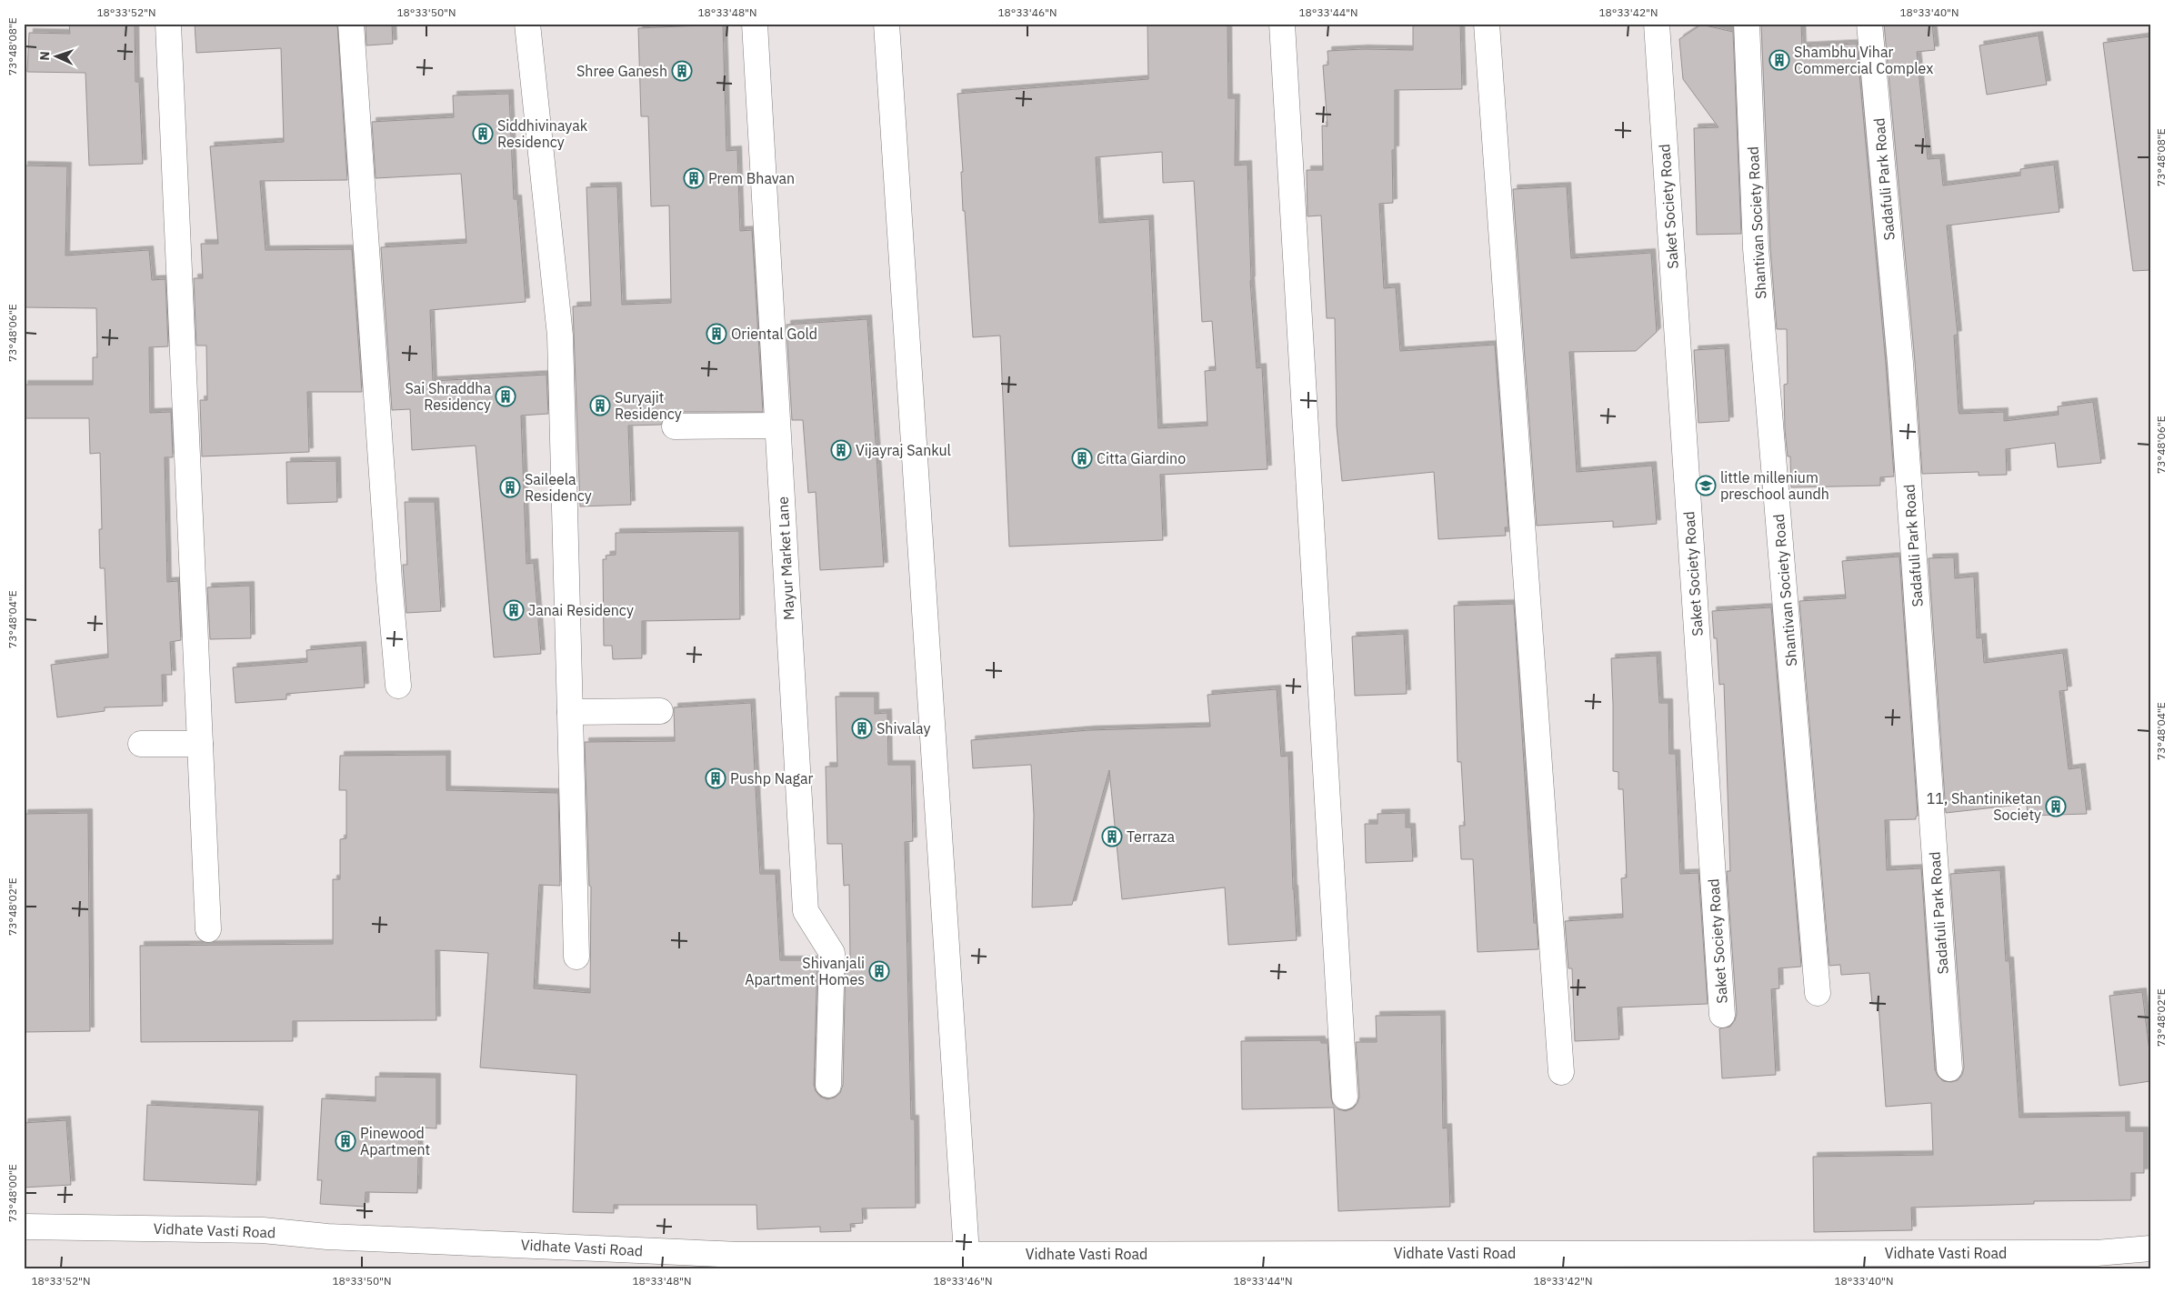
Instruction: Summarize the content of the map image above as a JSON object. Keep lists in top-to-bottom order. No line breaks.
{"streets":{"street":["Sadafuli Park Road","Saket Society Road","Shantivan Society Road","Mayur Market Lane","Vidhate Vasti Road"]},"places":{"building":["Shambhu Vihar Commercial Complex","Shree Ganesh","Siddhivinayak Residency","Prem Bhavan","Oriental Gold","Sai Shraddha Residency","Suryajit Residency","Vijayraj Sankul","Citta Giardino","Saileela Residency","Janai Residency","Shivalay","Pushp Nagar","11, Shantiniketan Society","Terraza","Shivanjali Apartment Homes","Pinewood Apartment"],"school or university":["little millenium preschool aundh"]},"north":"left","coordinates":["18°33'52\"N","18°33'50\"N","18°33'48\"N","18°33'46\"N","18°33'44\"N","18°33'42\"N","18°33'40\"N","73°48'08\"E","73°48'06\"E","73°48'04\"E","73°48'02\"E","73°48'00\"E"]}
